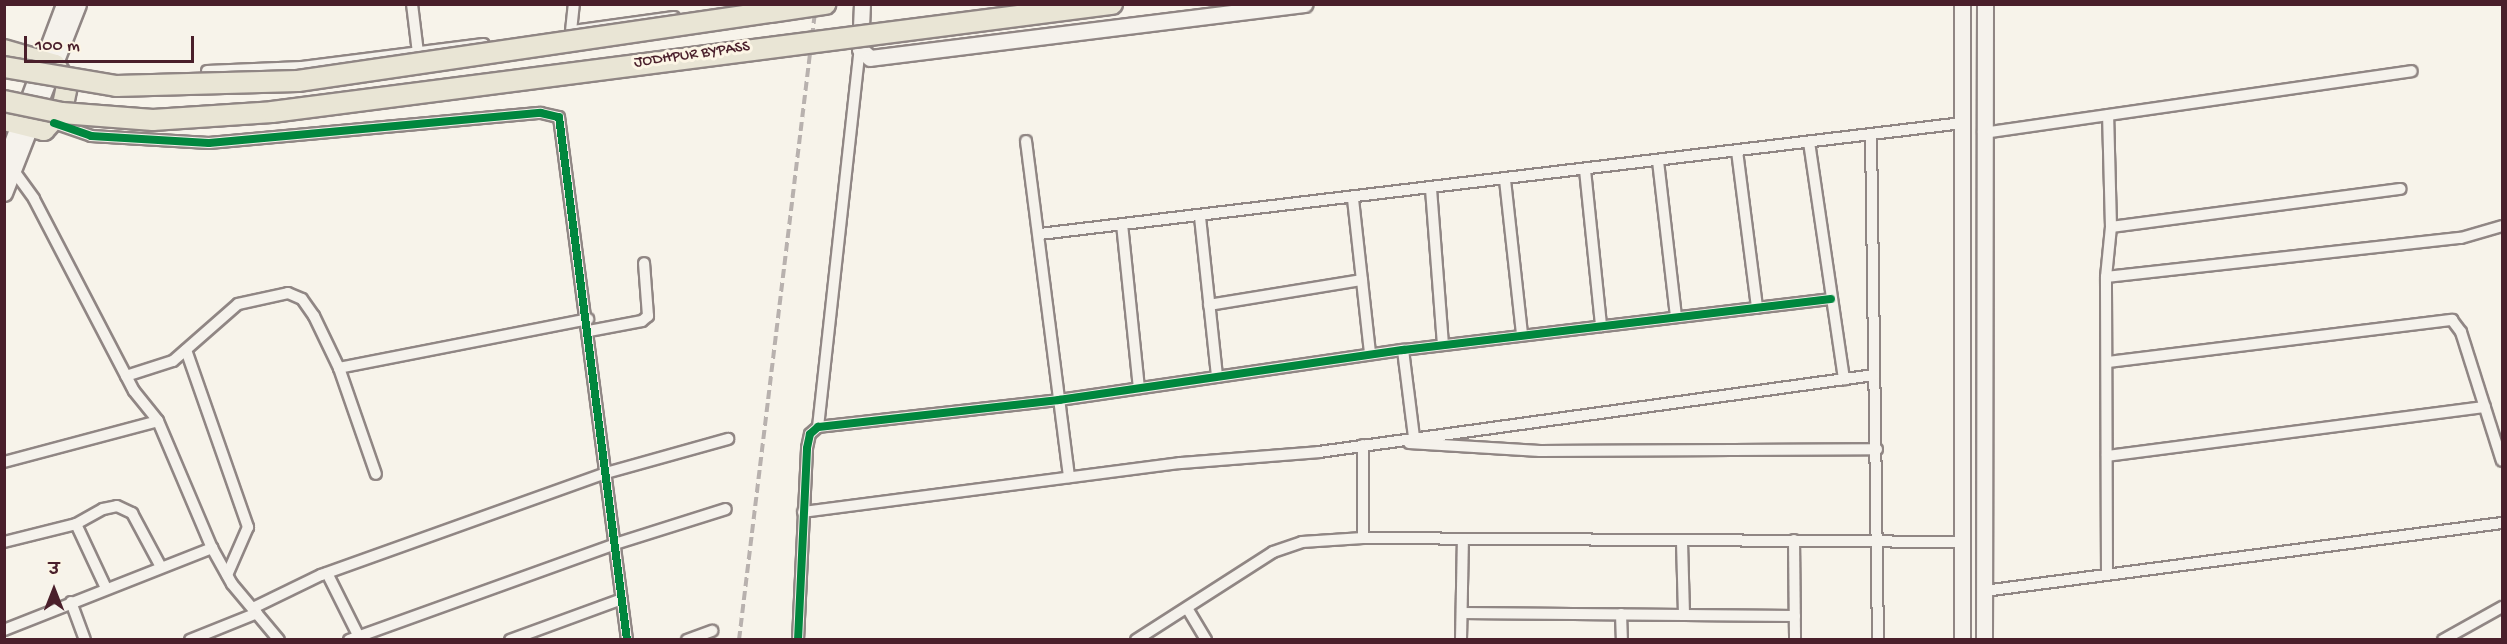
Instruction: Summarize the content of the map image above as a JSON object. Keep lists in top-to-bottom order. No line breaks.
{"streets":{"highway":["JODHPUR BYPASS"]},"scale_bar":"100 m","north":"top"}
